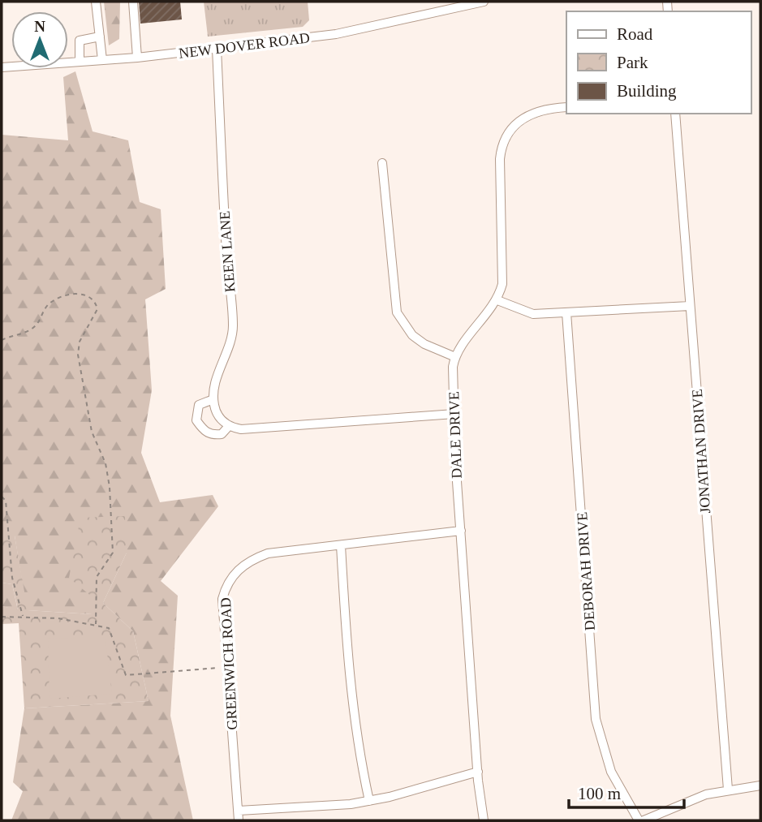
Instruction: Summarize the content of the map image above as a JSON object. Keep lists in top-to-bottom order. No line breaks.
{"streets":{"street":["NEW DOVER ROAD","KEEN LANE","DALE DRIVE","JONATHAN DRIVE","DEBORAH DRIVE","GREENWICH ROAD"]},"crossings":[["NEW DOVER ROAD","KEEN LANE"],["DALE DRIVE","GREENWICH ROAD"]],"legend":["Road","Park","Building"],"scale_bar":"100 m","north":"top"}
